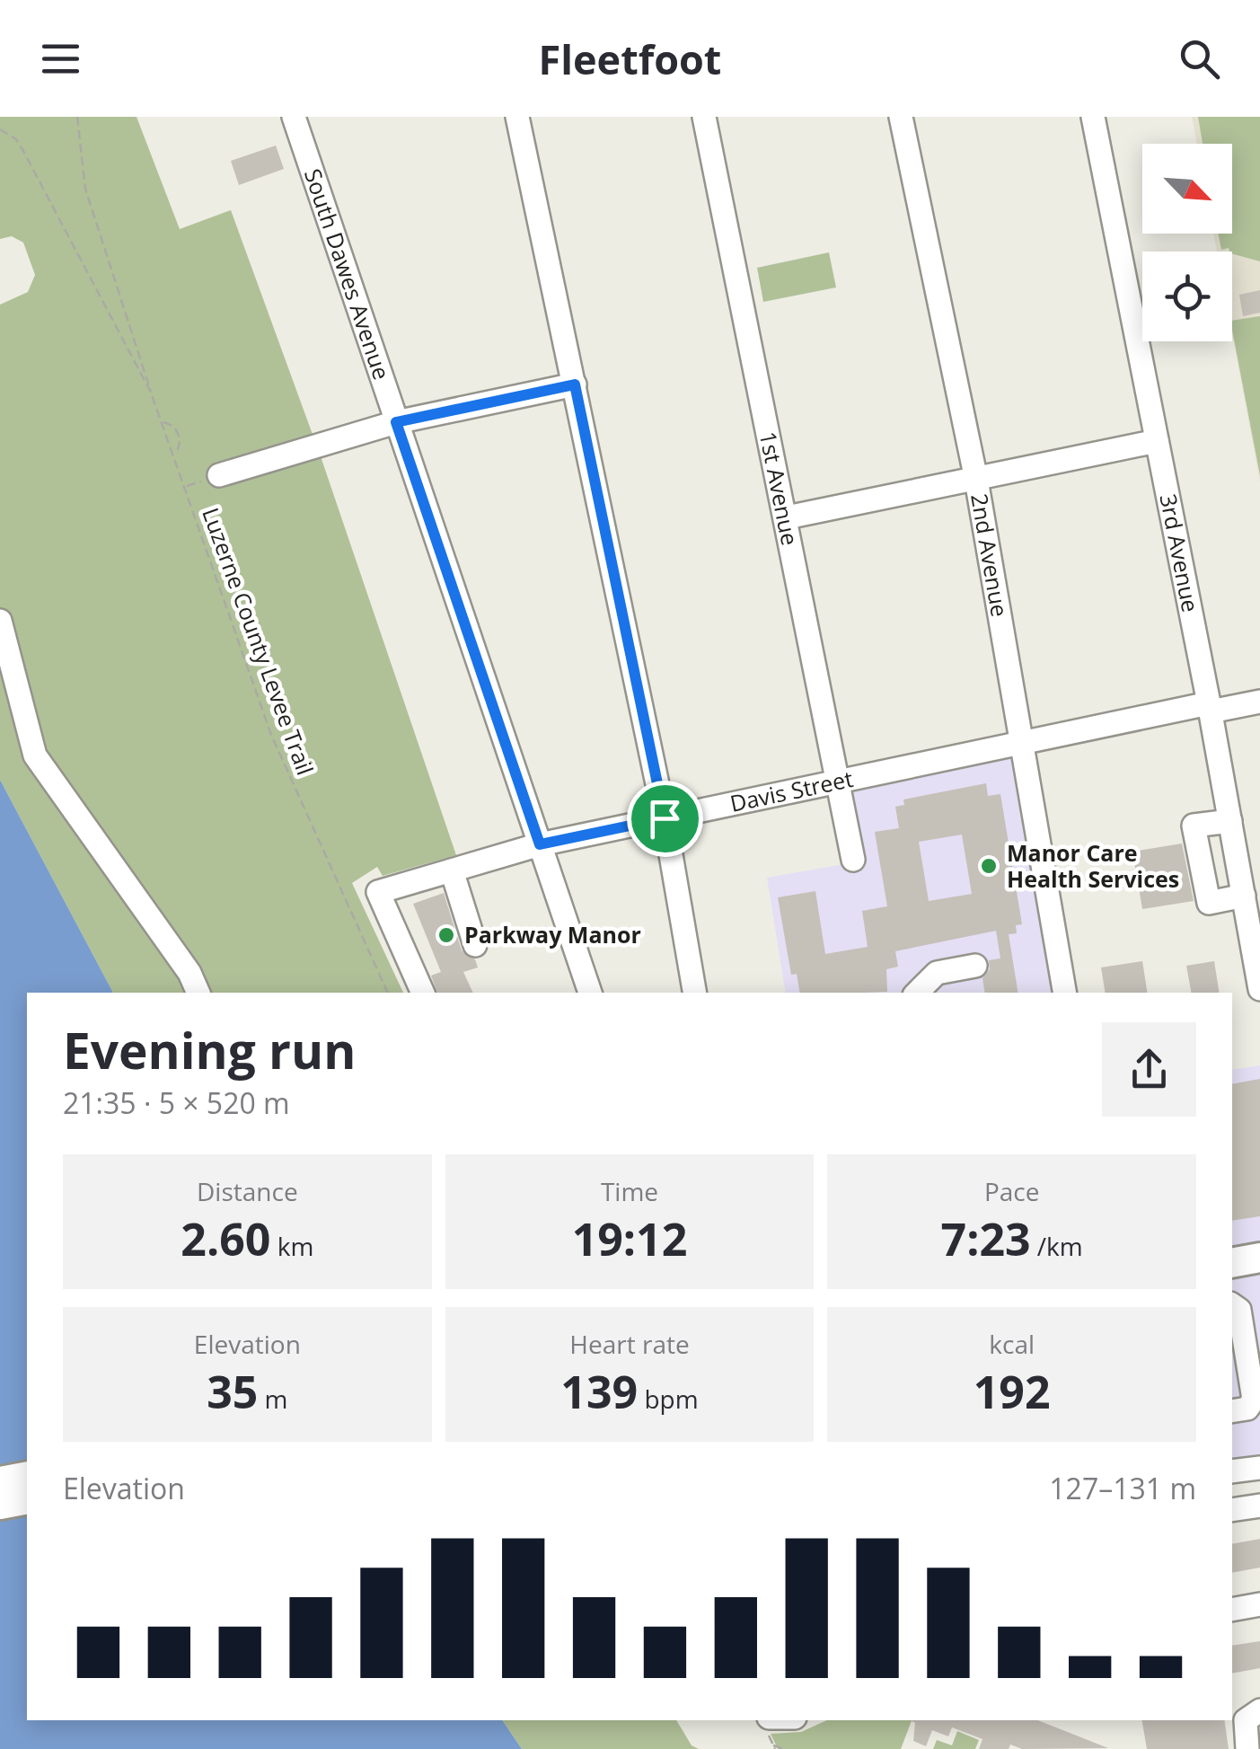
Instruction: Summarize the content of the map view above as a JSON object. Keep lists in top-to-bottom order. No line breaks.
{"streets":{"street":["South Dawes Avenue","1st Avenue","3rd Avenue","2nd Avenue","Davis Street"],"path":["Luzerne County Levee Trail"]},"crossings":[["South Dawes Avenue","Davis Street"],["1st Avenue","Davis Street"],["3rd Avenue","Davis Street"],["2nd Avenue","Davis Street"]],"places":["Manor Care Health Services","Parkway Manor"],"north":"bottom right","page":{"header":"Fleetfoot","heading":["Evening run","21:35 · 5 × 520 m"],"stats":[["Distance","2.60 km"],["Time","19:12"],["Pace","7:23 /km"],["Elevation","35 m"],["Heart rate","139 bpm"],["kcal","192"]],"chart":["Elevation","127–131 m"]}}
